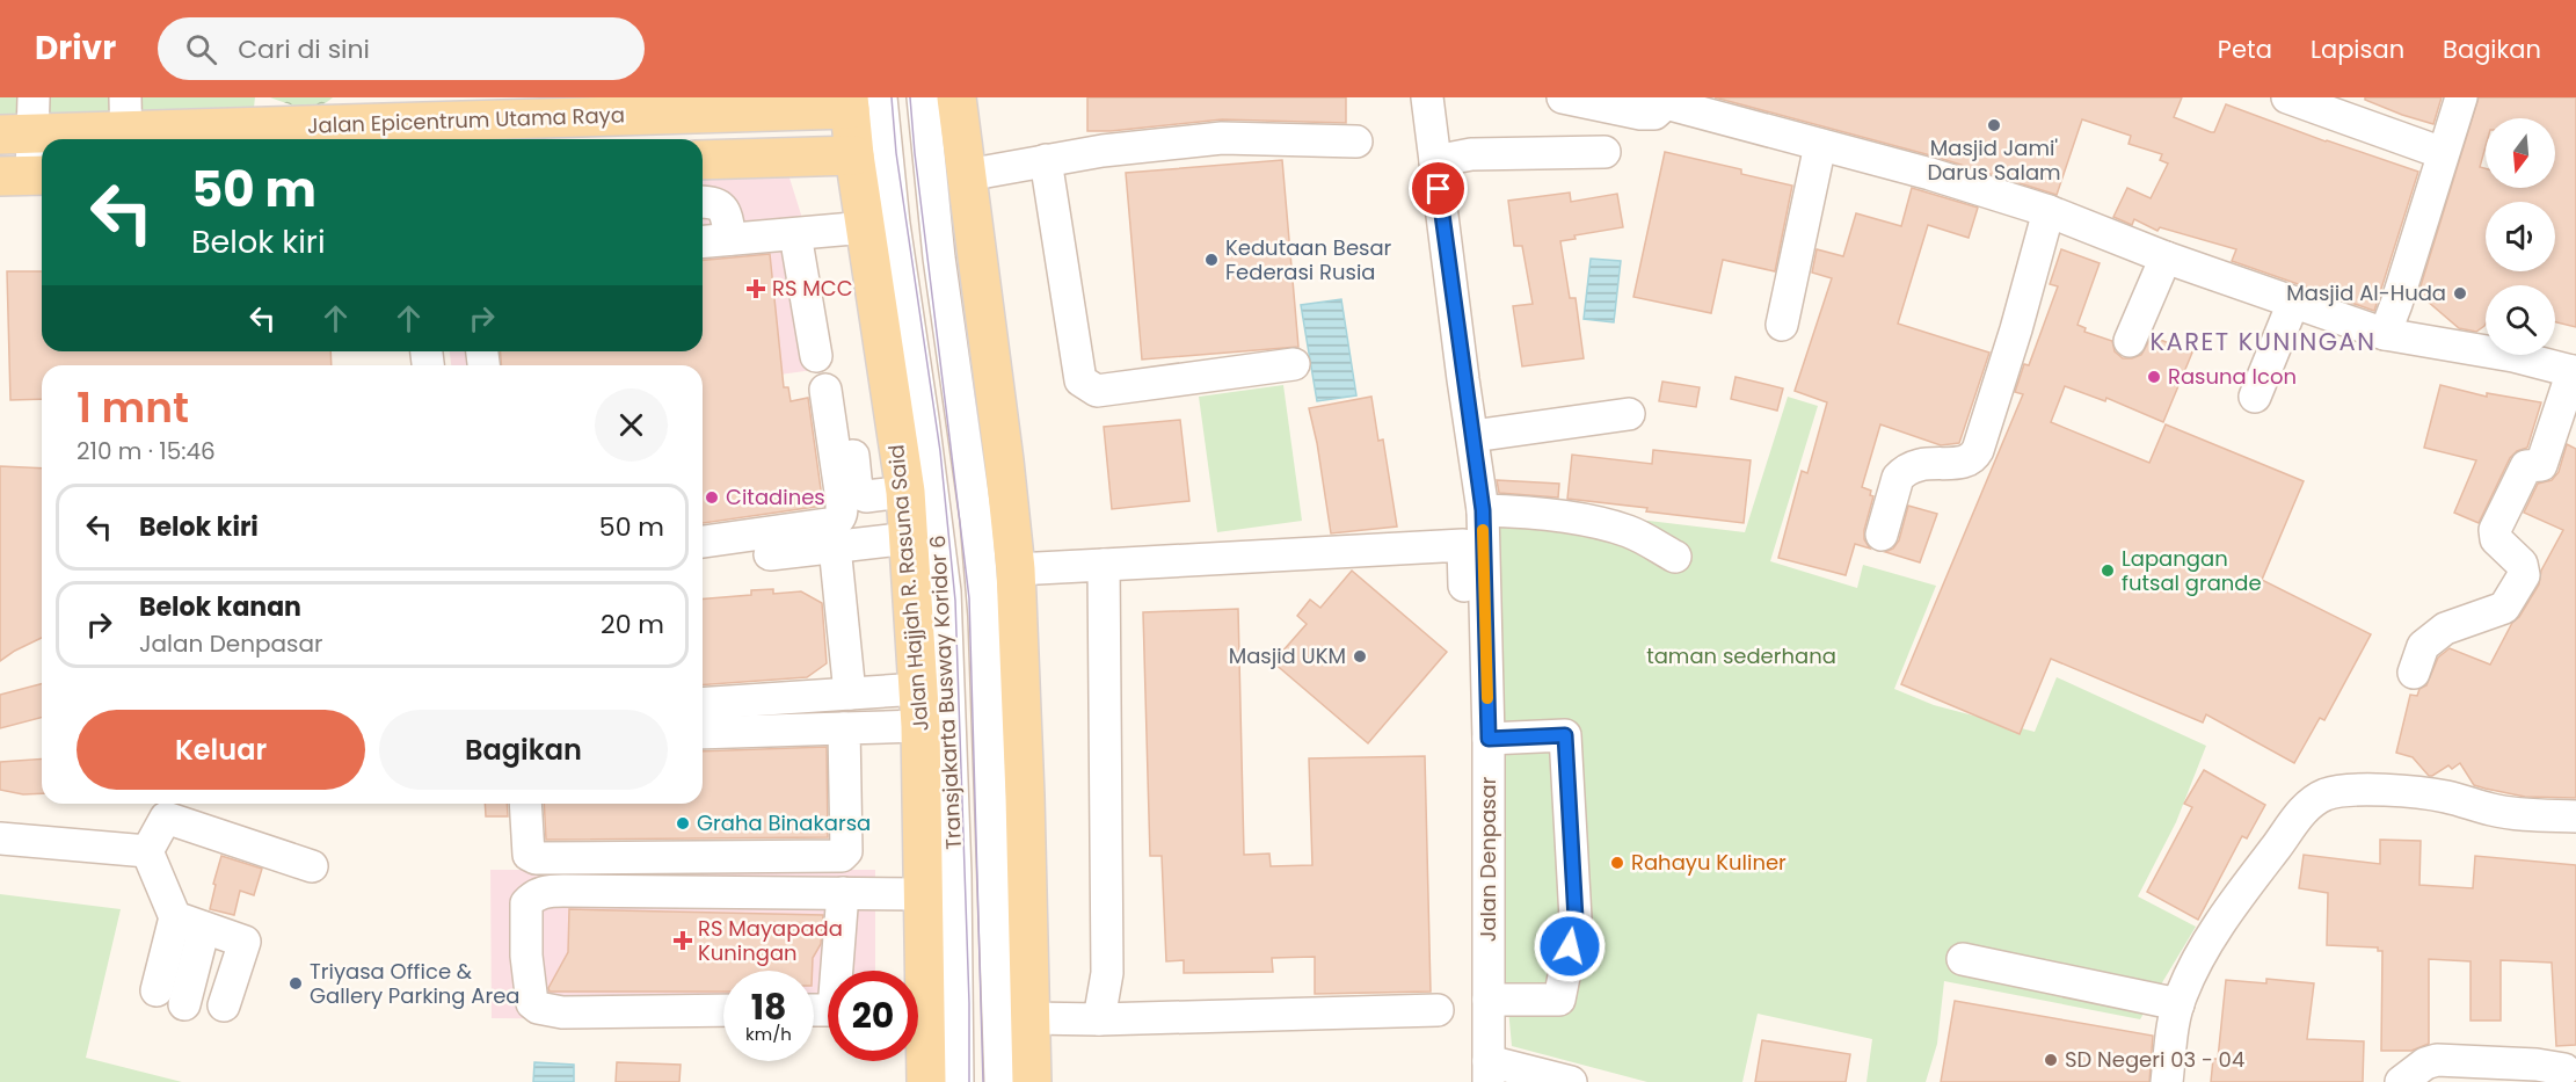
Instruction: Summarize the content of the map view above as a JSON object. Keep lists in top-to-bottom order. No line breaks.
{"streets":{"main road":["Jalan Epicentrum Utama Raya","Jalan Hajjah R. Rasuna Said"],"street":["Transjakarta Busway Koridor 6","Jalan Denpasar"]},"crossings":[["Jalan Epicentrum Utama Raya","Jalan Hajjah R. Rasuna Said"],["Jalan Epicentrum Utama Raya","Transjakarta Busway Koridor 6"],["Jalan Hajjah R. Rasuna Said","Transjakarta Busway Koridor 6"]],"districts":["KARET KUNINGAN"],"parks":["taman sederhana"],"places":{"other":["Masjid Jami' Darus Salam","Kedutaan Besar Federasi Rusia","Masjid Al-Huda","Rasuna Icon","Citadines","Lapangan futsal grande","Masjid UKM","Graha Binakarsa","Rahayu Kuliner","Triyasa Office & Gallery Parking Area","SD Negeri 03 - 04"],"health":["RS MCC","RS Mayapada Kuningan"]},"north":"bottom","page":{"header":"Drivr","search":"Cari di sini","nav":["Peta","Lapisan","Bagikan"],"turn":["50 m","Belok kiri"],"heading":["1 mnt","210 m · 15:46"],"list":[{"name":"Belok kiri","value":"50 m"},{"name":"Belok kanan","note":"Jalan Denpasar","value":"20 m"}],"buttons":["Keluar","Bagikan"],"speed":"18 km/h","limit":"20"}}
